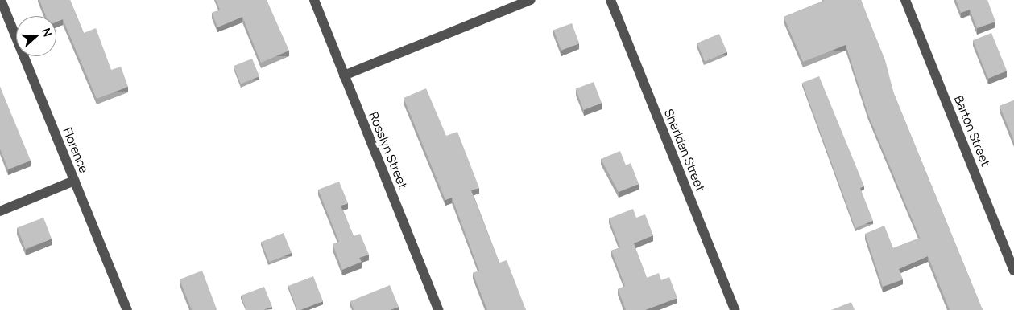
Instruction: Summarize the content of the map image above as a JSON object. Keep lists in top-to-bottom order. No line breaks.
{"streets":{"street":["Barton Street","Florence","Rosslyn Street","Sheridan Street"]},"north":"right"}
